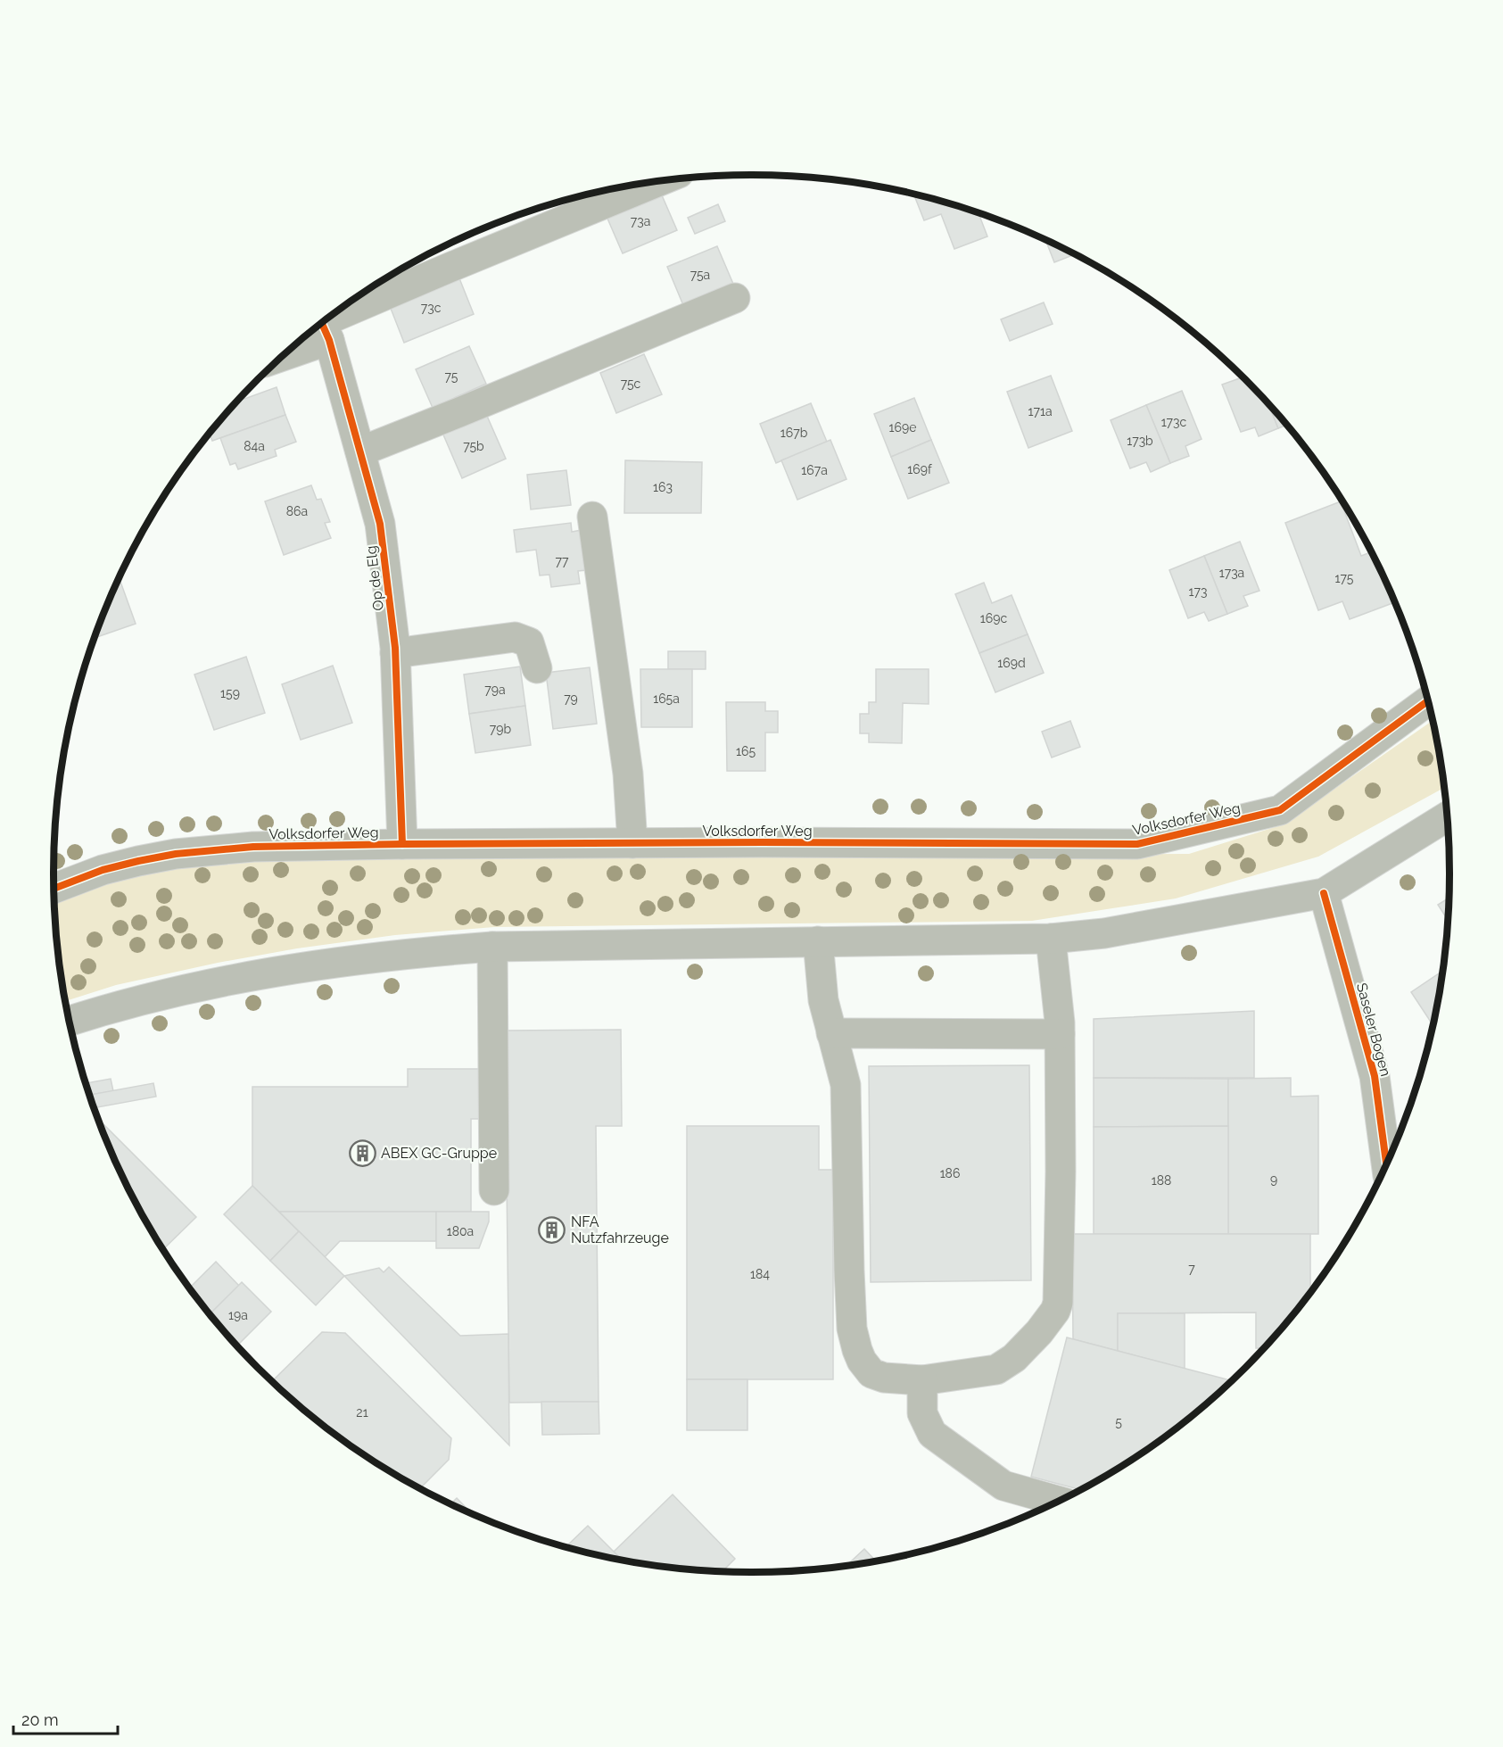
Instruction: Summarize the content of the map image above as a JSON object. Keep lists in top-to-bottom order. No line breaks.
{"streets":{"street":["Op de Elg","Volksdorfer Weg","Saseler Bogen"]},"crossings":[["Op de Elg","Volksdorfer Weg"]],"places":{"building":["ABEX GC-Gruppe","NFA Nutzfahrzeuge"]},"house_numbers":["73a","75a","73c","75","75c","171a","173c","169e","167b","173b","84a","75b","169f","167a","163","86a","77","173a","175","173","169c","169d","79a","159","79","165a","79b","165","186","9","188","180a","7","184","19a","21","5"],"scale_bar":"20 m"}
